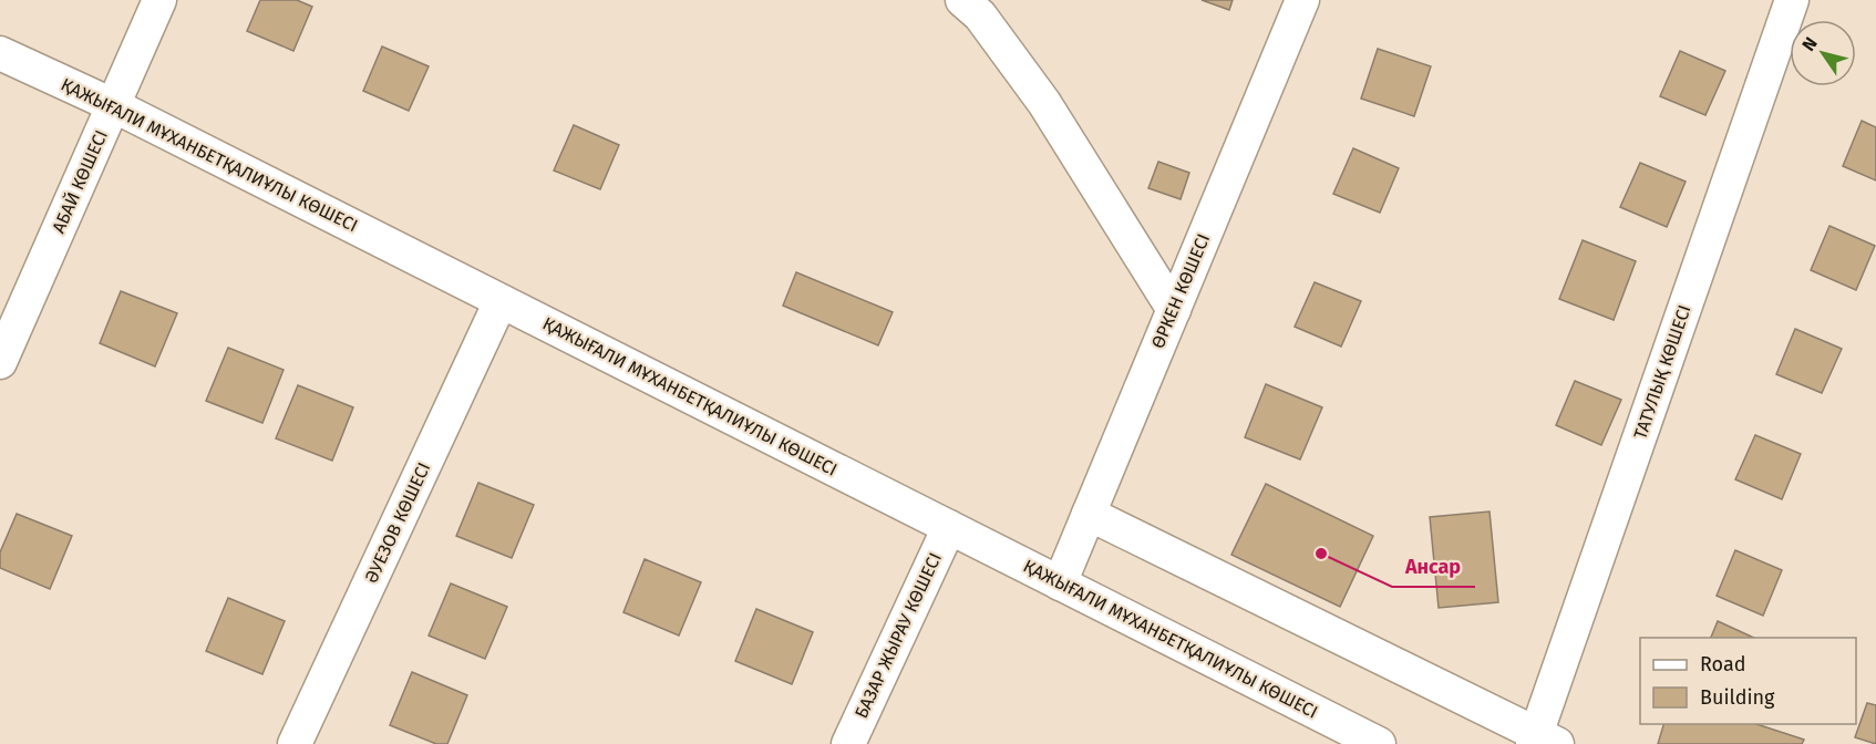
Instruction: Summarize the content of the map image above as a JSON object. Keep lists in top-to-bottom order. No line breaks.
{"streets":{"street":["ҚАЖЫҒАЛИ МҰХАНБЕТҚАЛИҰЛЫ КӨШЕСІ","АБАЙ КӨШЕСІ","ӨРКЕН КӨШЕСІ","ТАТУЛЫҚ КӨШЕСІ","ӘУЕЗОВ КӨШЕСІ","БАЗАР ЖЫРАУ КӨШЕСІ"]},"crossings":[["ҚАЖЫҒАЛИ МҰХАНБЕТҚАЛИҰЛЫ КӨШЕСІ","АБАЙ КӨШЕСІ"],["ҚАЖЫҒАЛИ МҰХАНБЕТҚАЛИҰЛЫ КӨШЕСІ","ӨРКЕН КӨШЕСІ"],["ҚАЖЫҒАЛИ МҰХАНБЕТҚАЛИҰЛЫ КӨШЕСІ","ӘУЕЗОВ КӨШЕСІ"],["ҚАЖЫҒАЛИ МҰХАНБЕТҚАЛИҰЛЫ КӨШЕСІ","БАЗАР ЖЫРАУ КӨШЕСІ"]],"places":["Ансар"],"legend":["Road","Building"],"north":"top left"}
